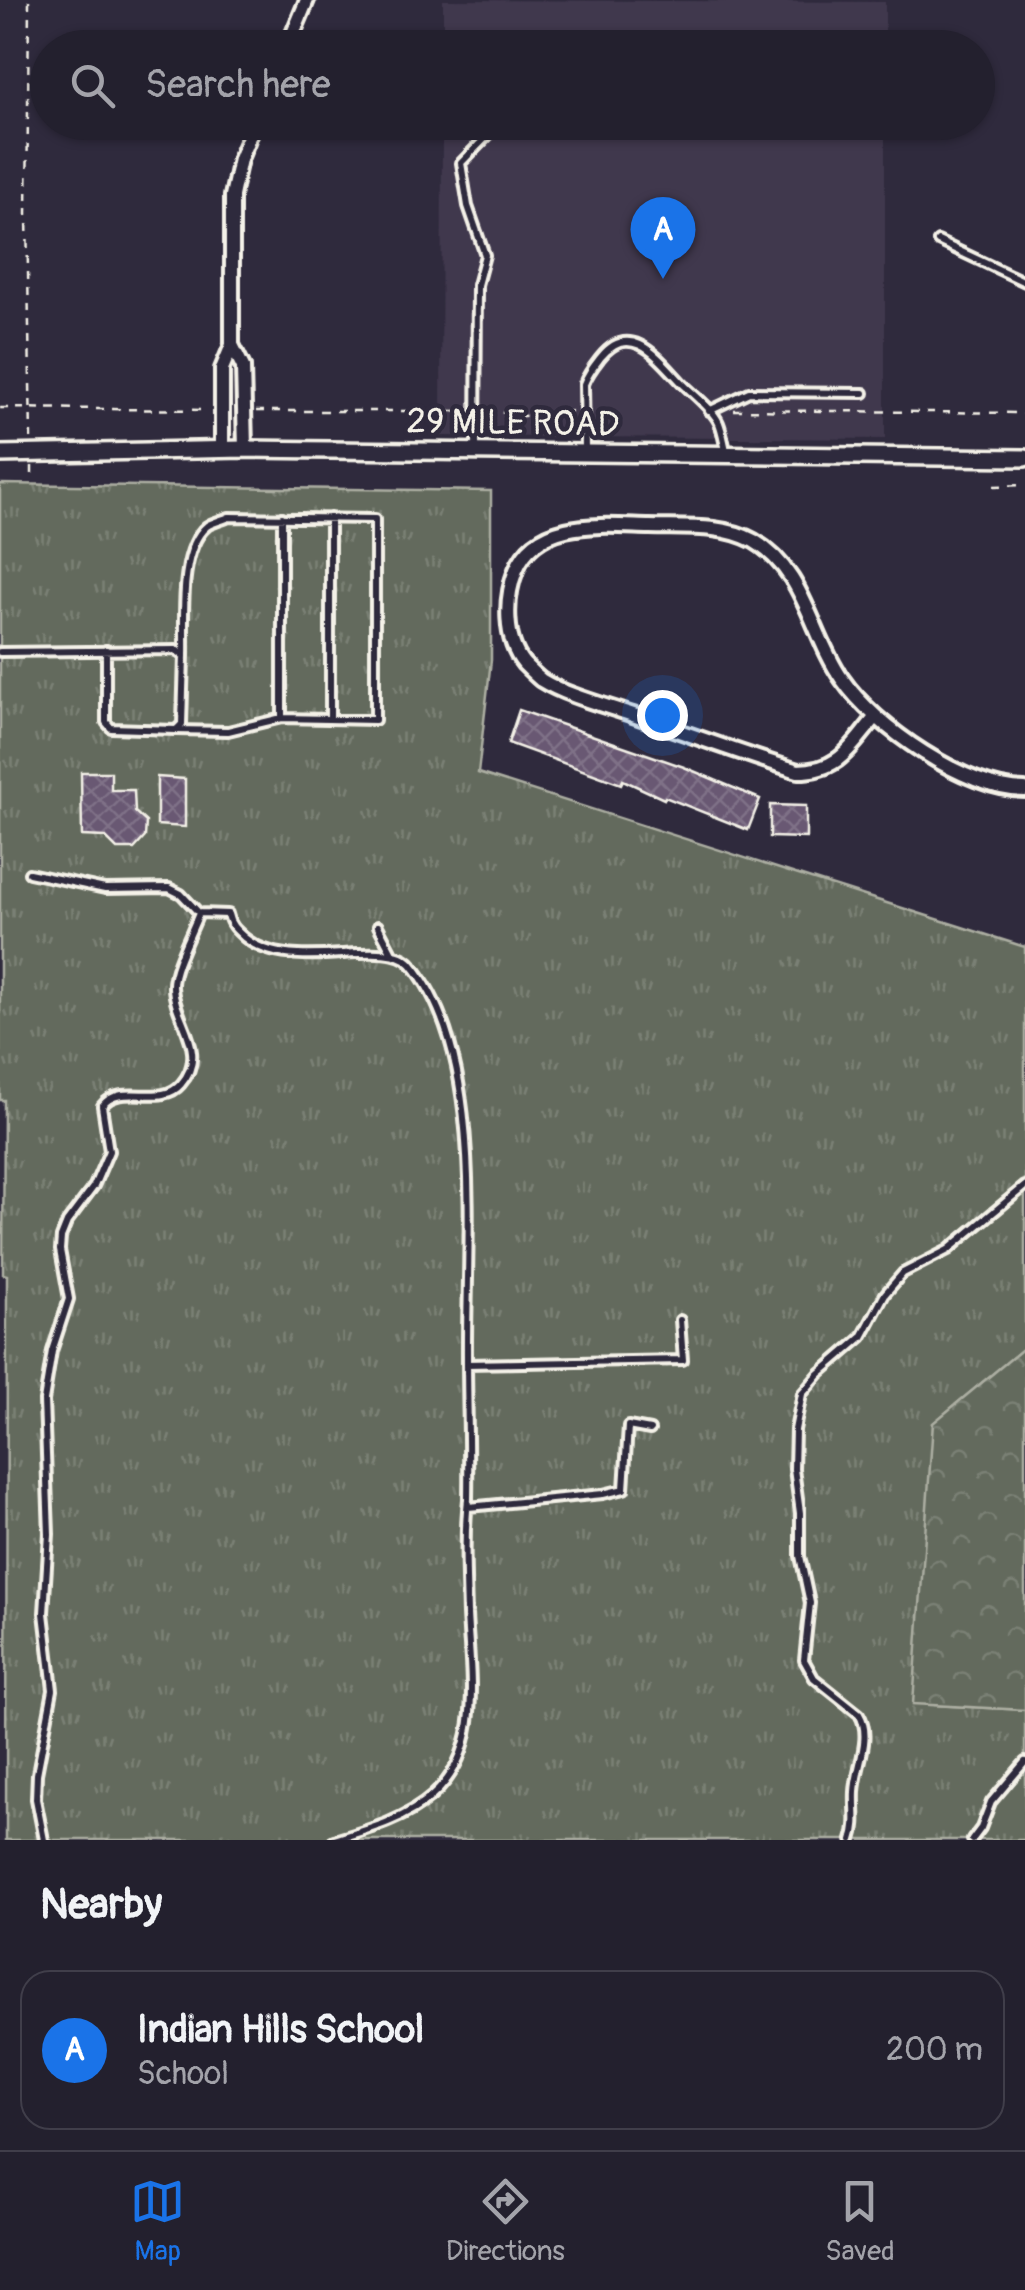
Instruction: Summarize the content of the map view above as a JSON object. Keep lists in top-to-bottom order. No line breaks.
{"streets":{"street":["29 MILE ROAD"]},"page":{"search":"Search here","pins":"A","heading":"Nearby","list":[{"mark":"A","name":"Indian Hills School","note":"School","value":"200 m"}],"nav":["Map","Directions","Saved"]}}
